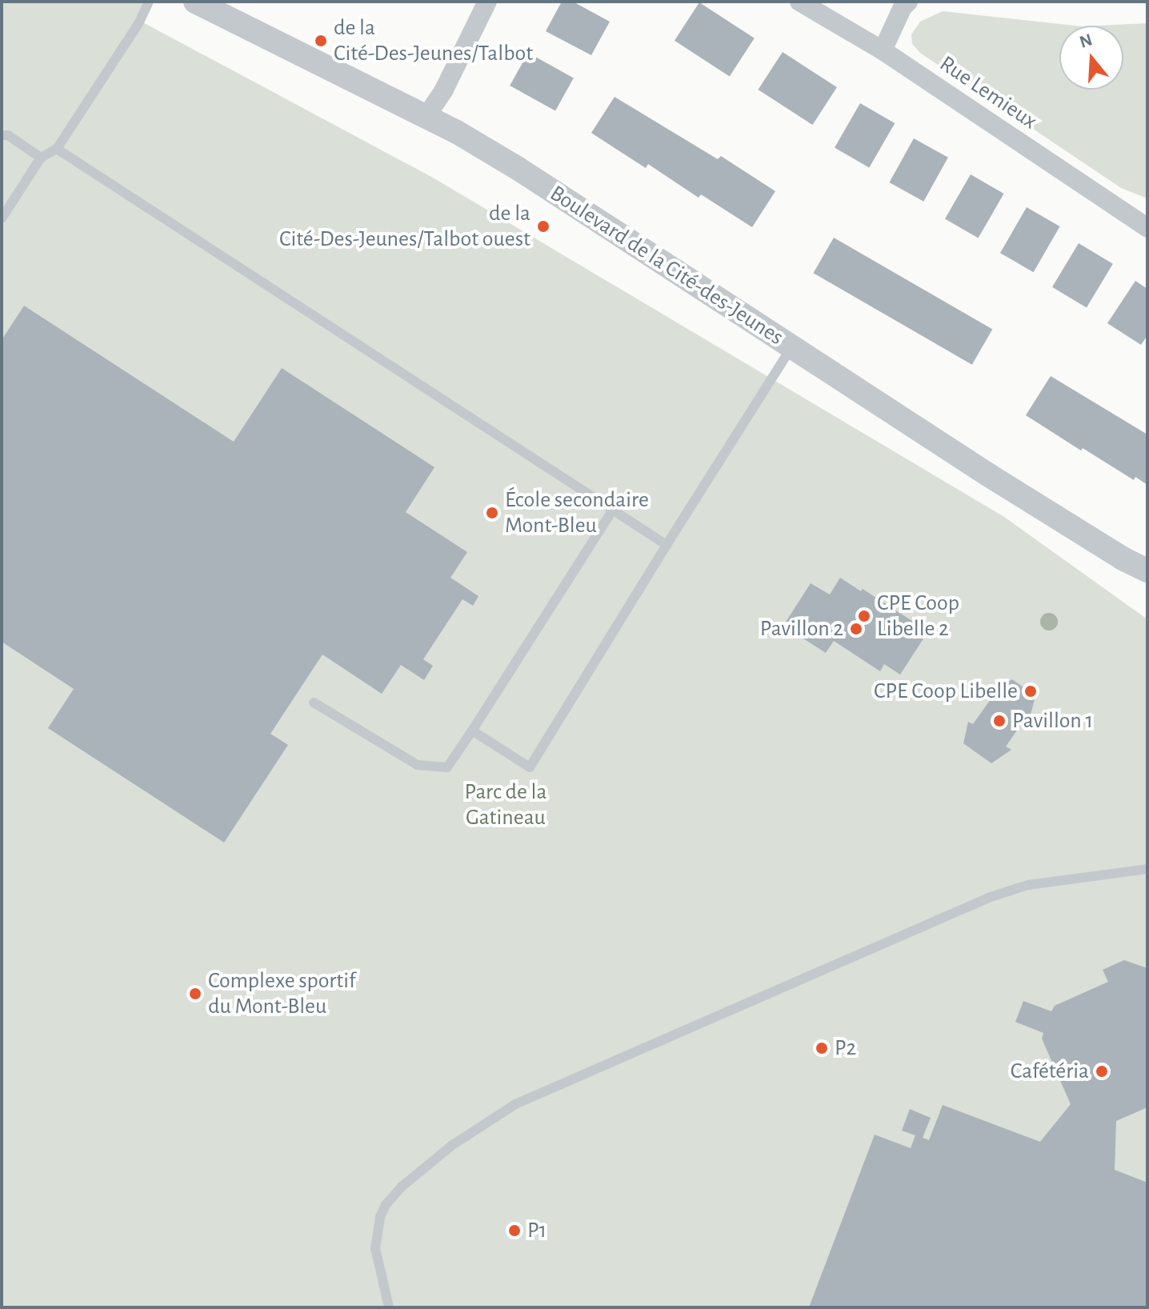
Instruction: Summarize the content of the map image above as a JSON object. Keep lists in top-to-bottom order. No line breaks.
{"streets":{"street":["Rue Lemieux","Boulevard de la Cité-des-Jeunes"]},"parks":["Parc de la Gatineau"],"places":["de la Cité-Des-Jeunes/Talbot","de la Cité-Des-Jeunes/Talbot ouest","École secondaire Mont-Bleu","CPE Coop Libelle 2","Pavillon 2","CPE Coop Libelle","Pavillon 1","Complexe sportif du Mont-Bleu","P2","Cafétéria","P1"],"north":"top"}
